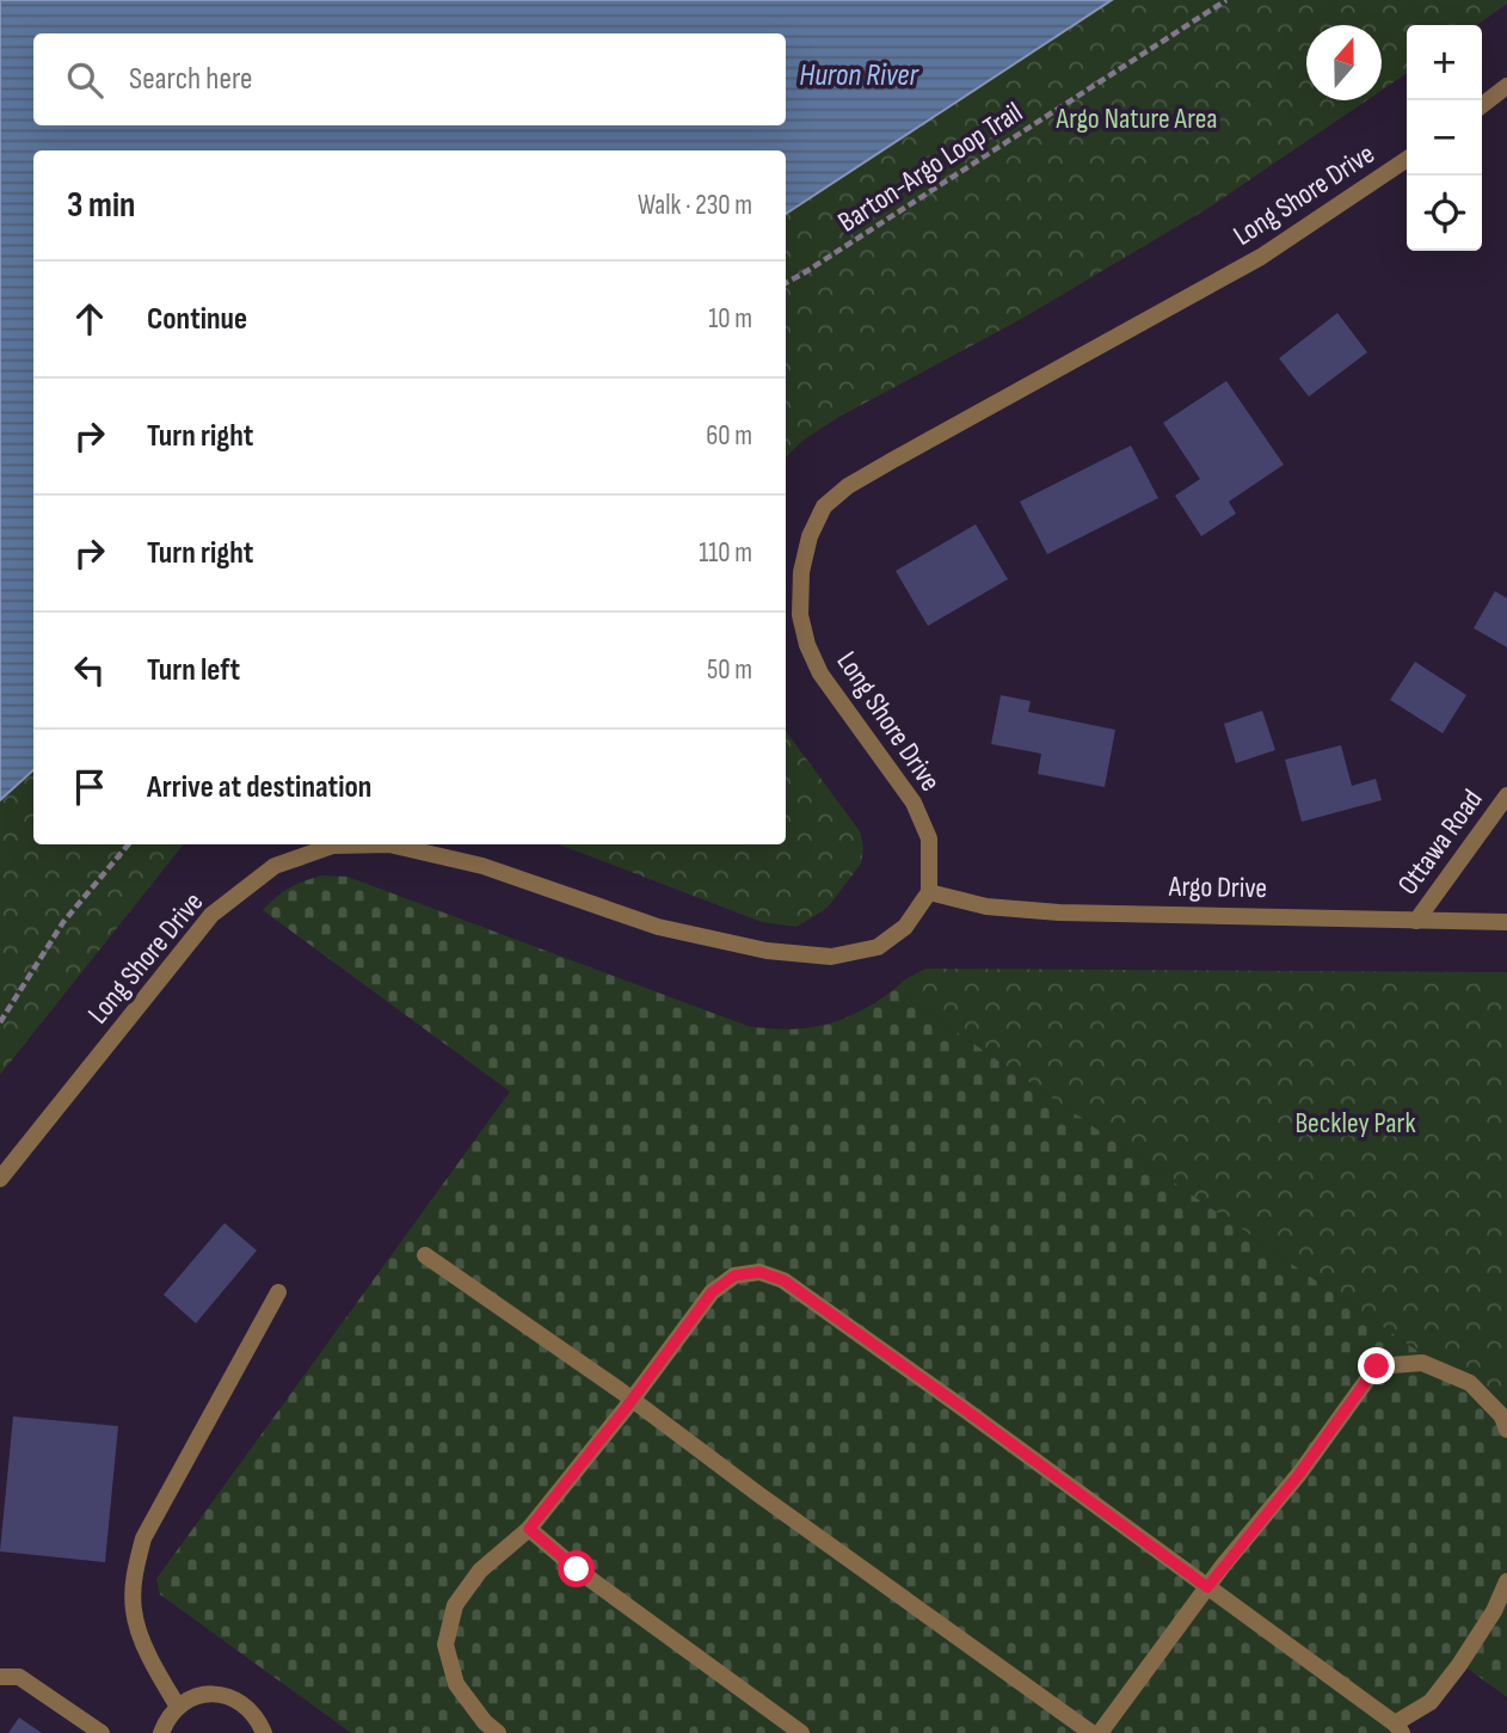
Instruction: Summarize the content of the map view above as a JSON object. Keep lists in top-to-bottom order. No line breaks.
{"streets":{"street":["Long Shore Drive","Ottawa Road","Argo Drive"],"path":["Barton-Argo Loop Trail"]},"crossings":[["Long Shore Drive","Argo Drive"],["Ottawa Road","Argo Drive"]],"water":["Huron River"],"parks":["Argo Nature Area","Beckley Park"],"north":"top","page":{"map_buttons":["+","−"],"search":"Search here","heading":["3 min","Walk · 230 m"],"list":[["Continue","10 m"],["Turn right","60 m"],["Turn right","110 m"],["Turn left","50 m"],"Arrive at destination"]}}
